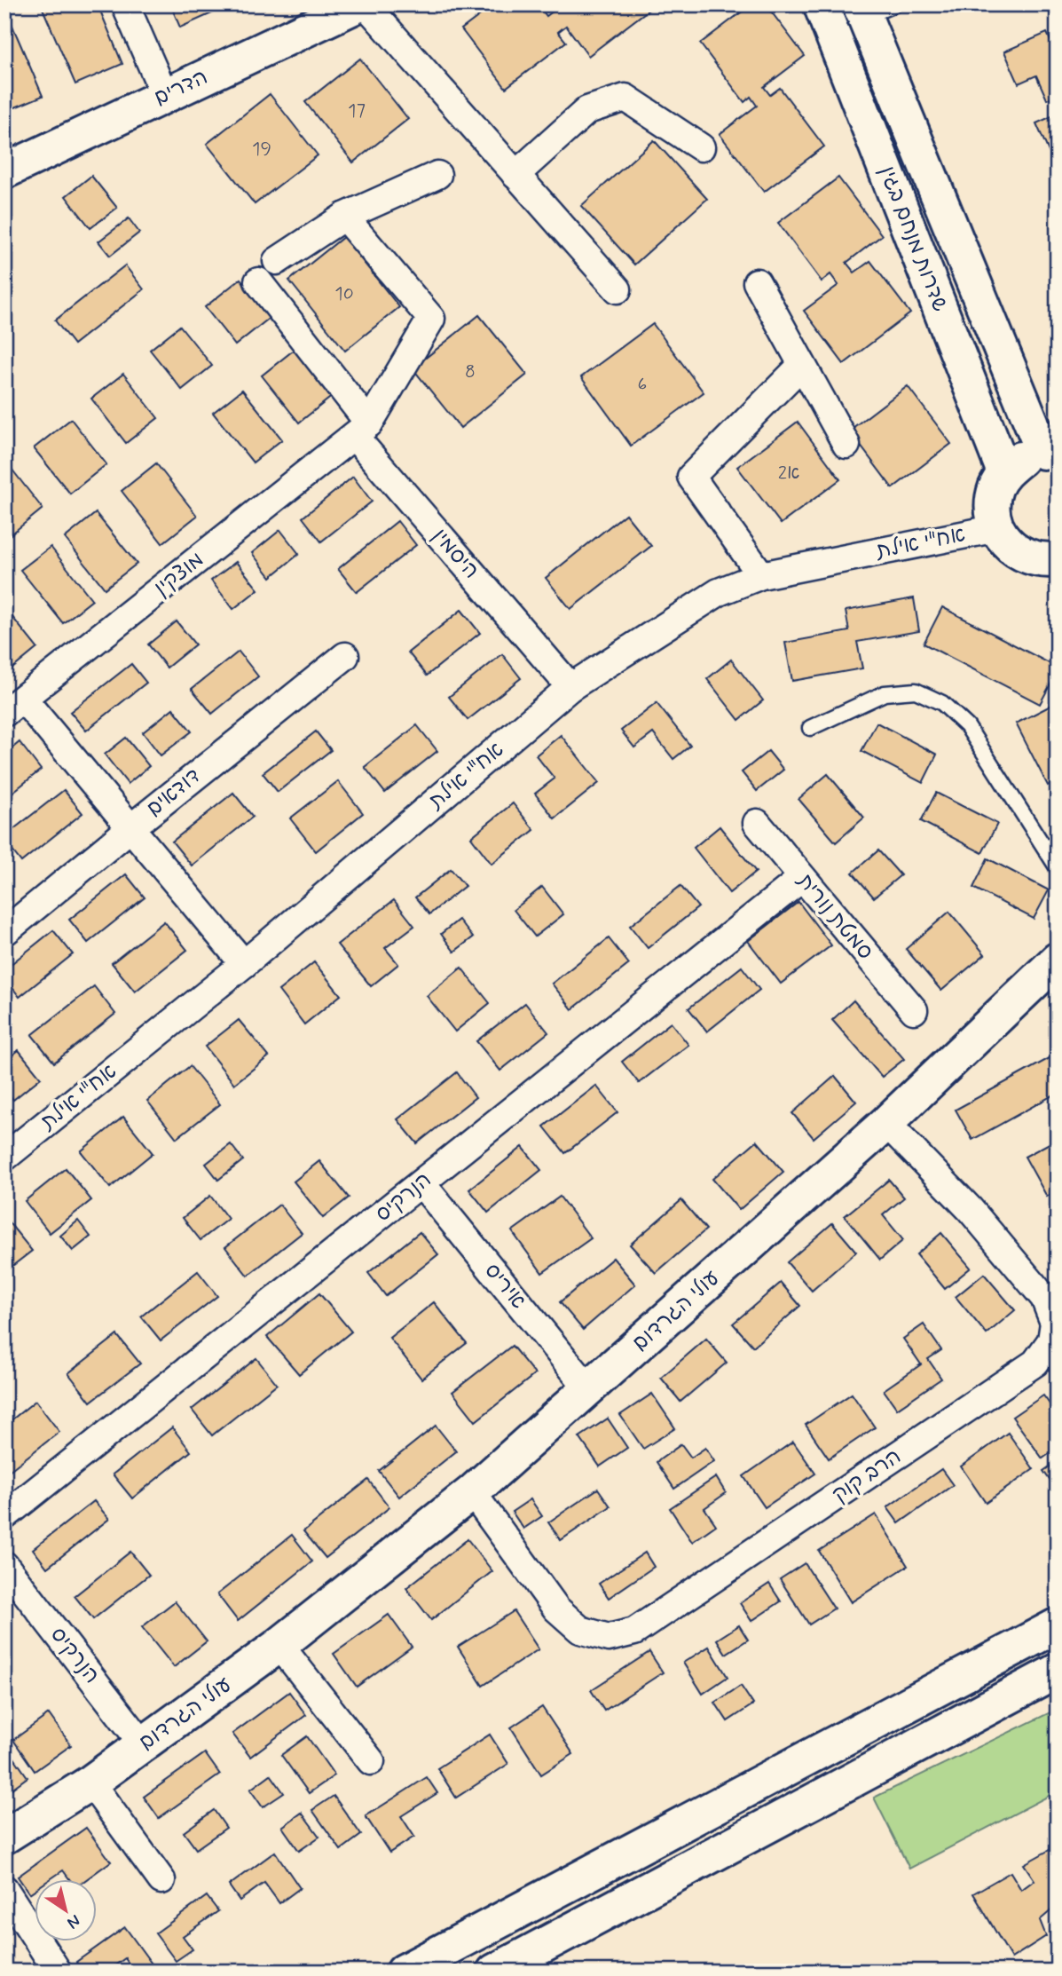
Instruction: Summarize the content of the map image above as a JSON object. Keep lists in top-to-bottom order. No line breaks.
{"streets":{"main road":["הדרים","שדרות מנחם בגין","עולי הגרדום"],"street":["אח\"י אילת","היסמין","מוצקין","דודאים","סמטת נורית","הנרקיס","איריס","הרב קוק"]},"crossings":[["אח\"י אילת","היסמין"],["היסמין","מוצקין"],["סמטת נורית","הנרקיס"],["הנרקיס","איריס"],["הנרקיס","עולי הגרדום"],["איריס","עולי הגרדום"],["עולי הגרדום","הרב קוק"]],"house_numbers":["17","19","10","8","6","2א"],"north":"bottom right"}
